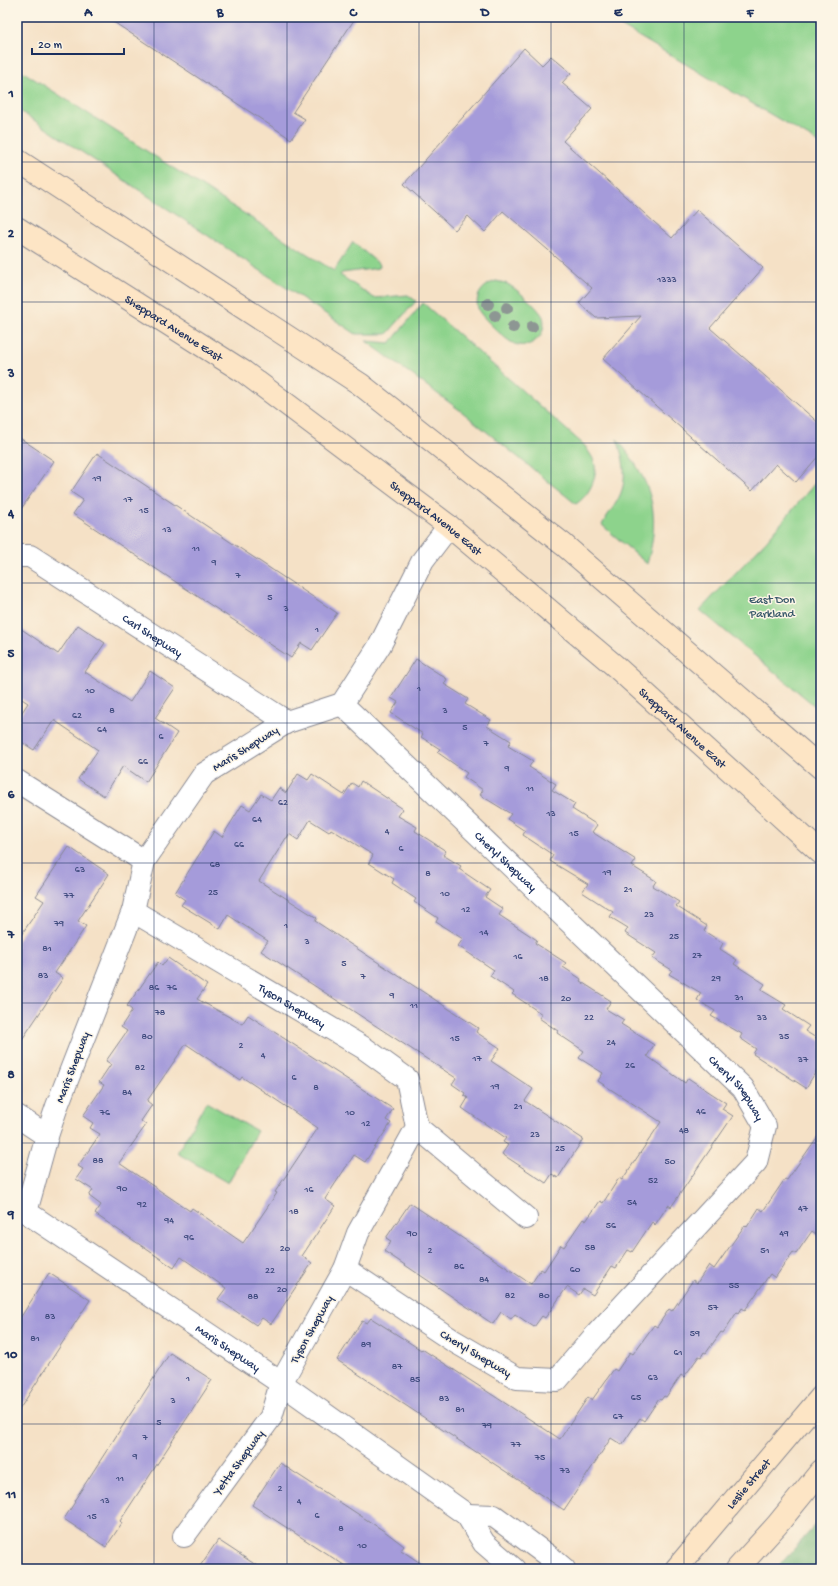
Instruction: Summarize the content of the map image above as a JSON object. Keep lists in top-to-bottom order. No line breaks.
{"streets":{"main road":["Sheppard Avenue East","Leslie Street"],"street":["Carl Shepway","Maris Shepway","Cheryl Shepway","Tyson Shepway","Yetta Shepway"]},"crossings":[["Carl Shepway","Maris Shepway"],["Maris Shepway","Cheryl Shepway"],["Maris Shepway","Tyson Shepway"],["Maris Shepway","Yetta Shepway"],["Cheryl Shepway","Tyson Shepway"],["Tyson Shepway","Yetta Shepway"]],"parks":["East Don Parkland"],"house_numbers":["1333","19","17","15","13","11","9","7","5","3","1","1","10","8","3","62","5","64","6","7","66","9","11","62","13","64","4","15","66","6","68","63","19","8","21","25","10","77","12","23","79","1","14","25","3","81","27","16","5","83","7","18","29","86","76","9","31","20","11","78","22","33","80","35","15","24","2","4","17","37","26","82","6","19","8","84","21","46","76","10","12","48","23","25","88","50","52","90","16","54","92","47","18","94","56","90","49","96","58","20","2","51","86","60","22","84","55","20","82","80","88","57","83","59","81","89","61","87","63","1","85","65","83","3","81","67","5","79","7","77","9","75","73","11","2","13","4","6","15","8","10"],"scale_bar":"20 m","grid":{"columns":["A","B","C","D","E","F"],"rows":["1","2","3","4","5","6","7","8","9","10","11"]}}
